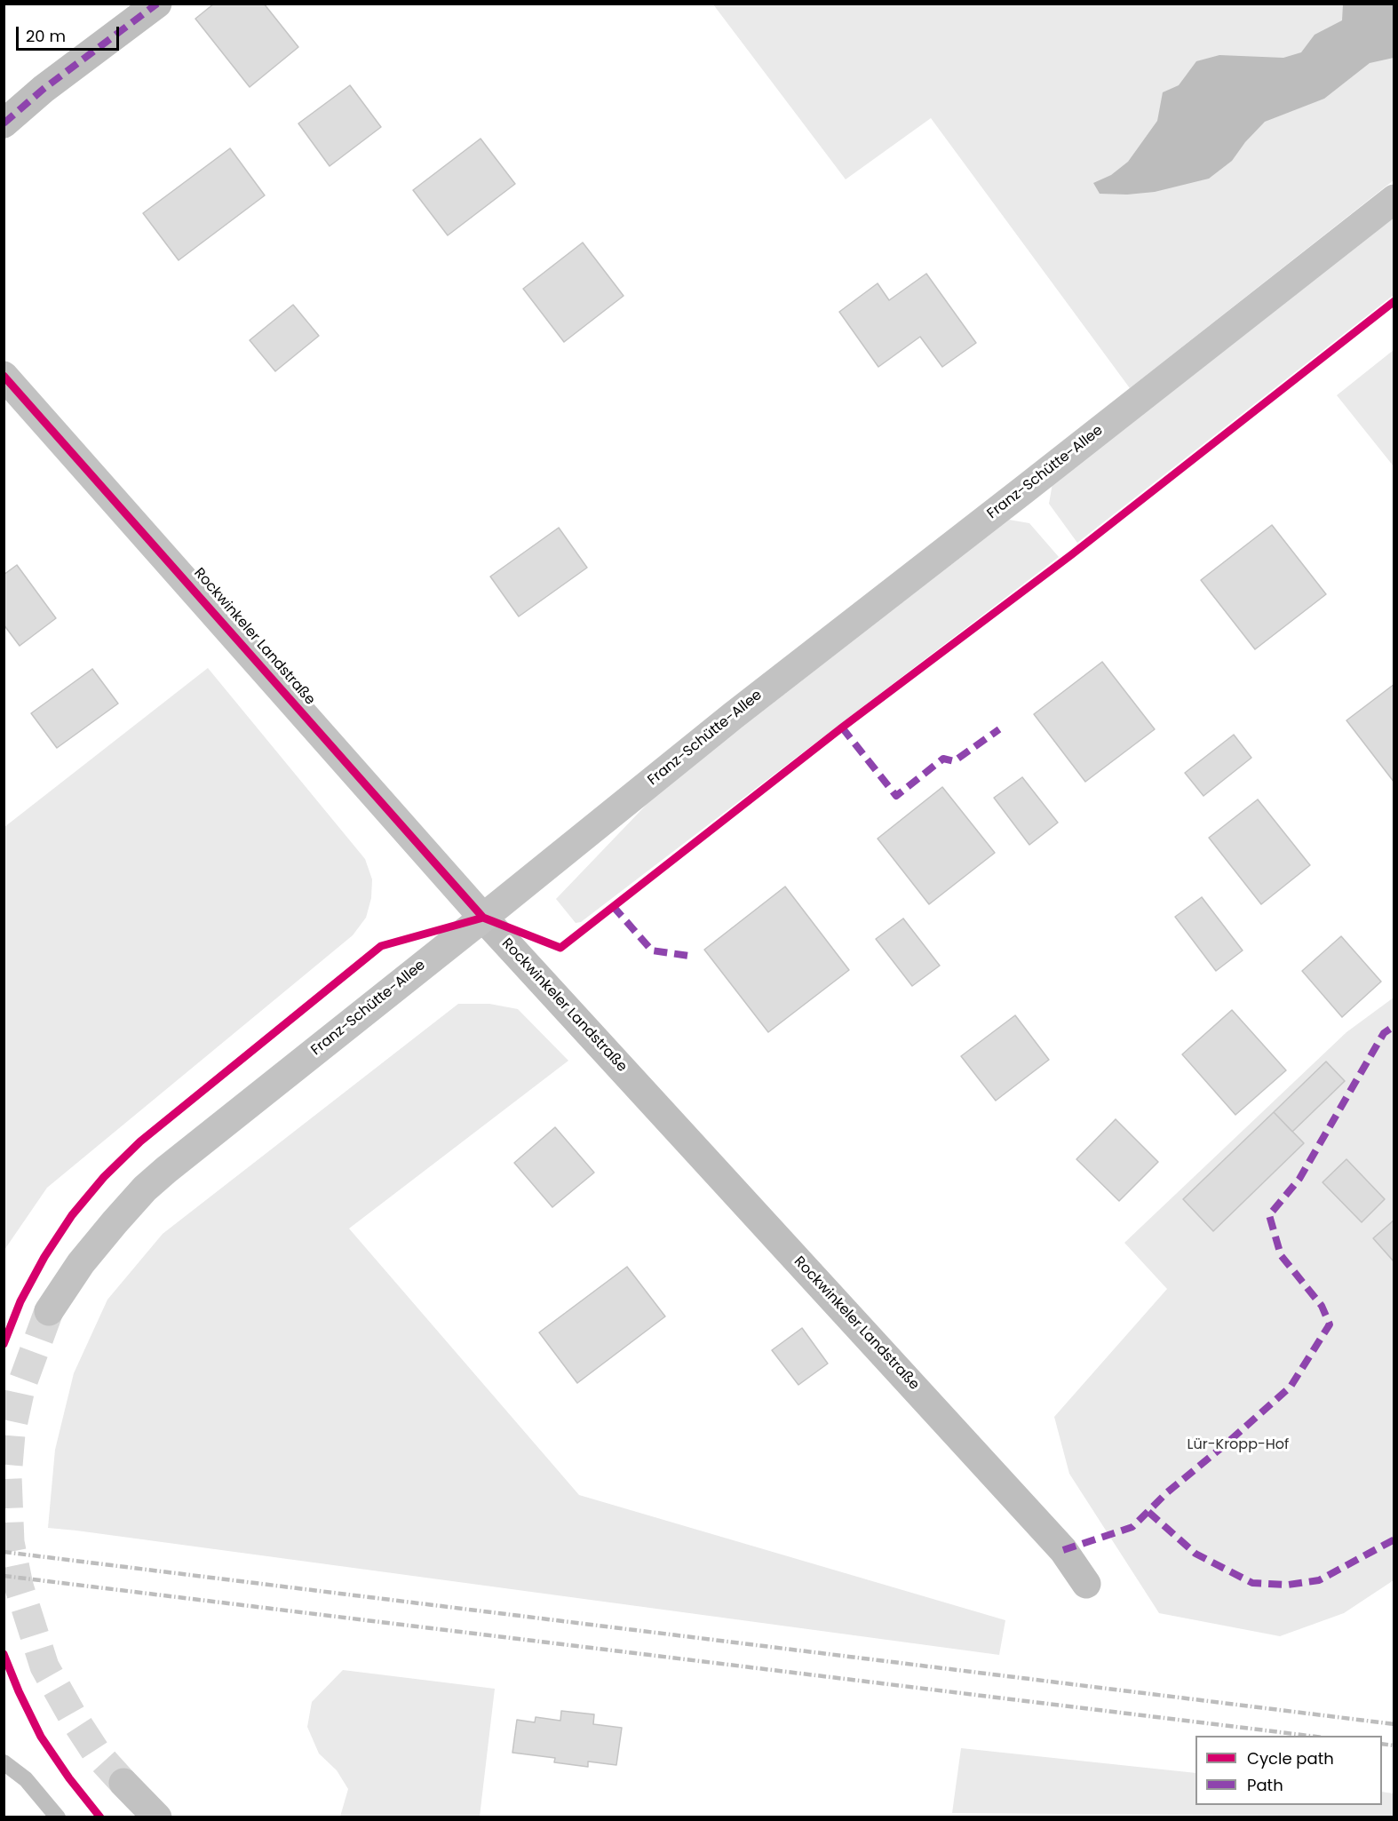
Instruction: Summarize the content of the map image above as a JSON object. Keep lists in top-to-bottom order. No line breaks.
{"streets":{"main road":["Franz-Schütte-Allee","Rockwinkeler Landstraße"]},"crossings":[["Franz-Schütte-Allee","Rockwinkeler Landstraße"]],"parks":["Lür-Kropp-Hof"],"legend":["Cycle path","Path"],"scale_bar":"20 m"}
